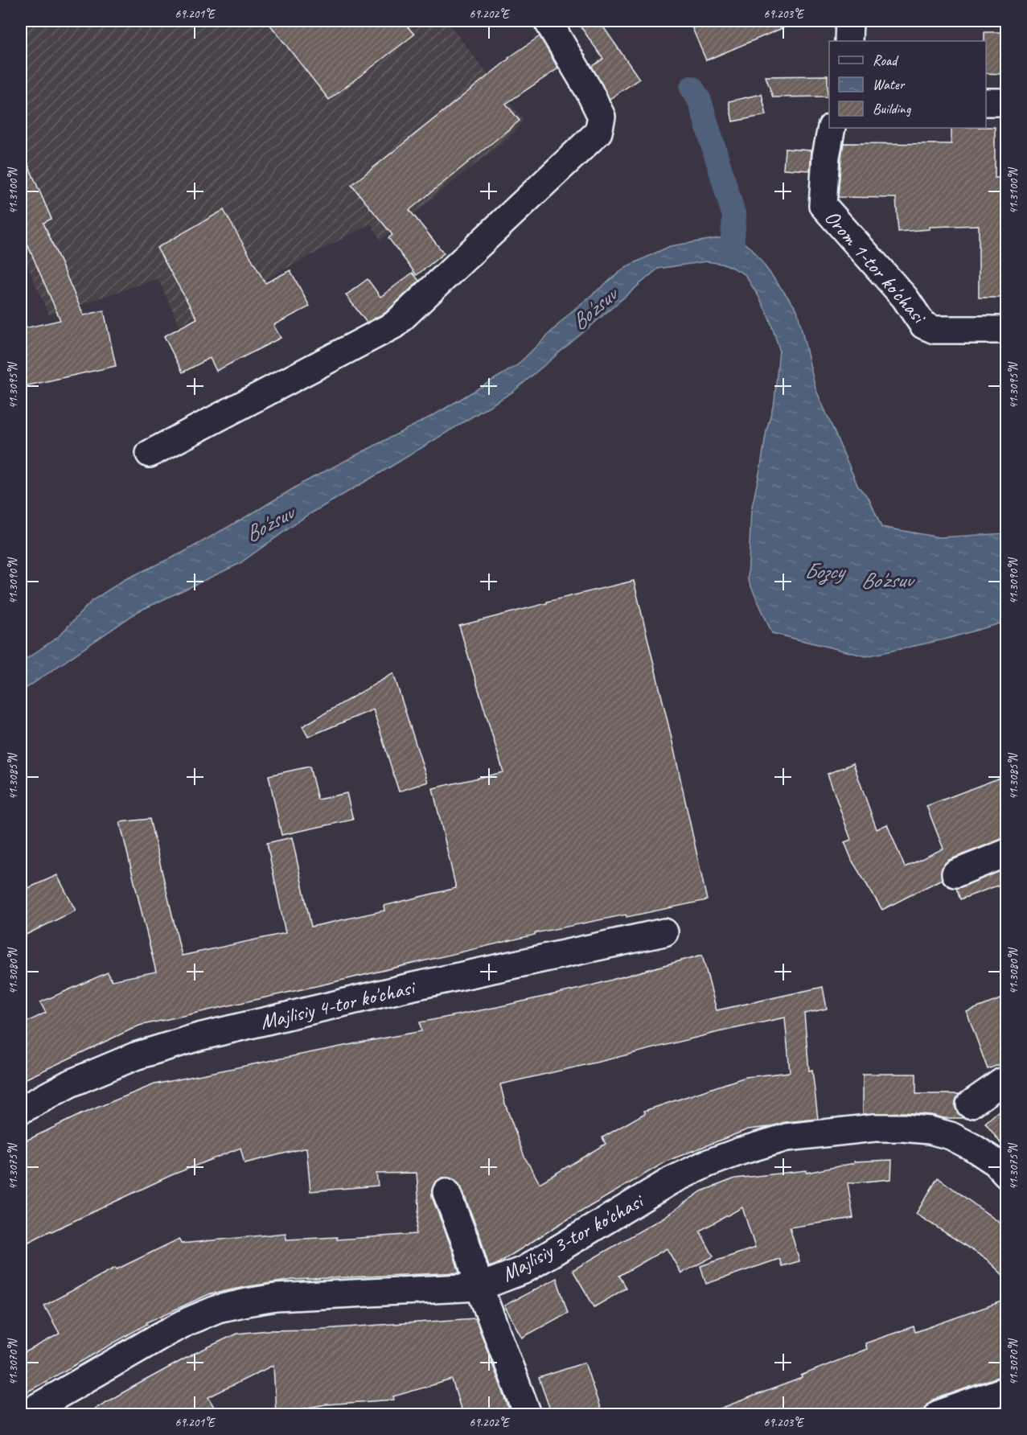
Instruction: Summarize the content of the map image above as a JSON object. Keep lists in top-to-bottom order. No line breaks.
{"streets":{"street":["Orom 1-tor ko'chasi","Majlisiy 4-tor ko'chasi","Majlisiy 3-tor ko'chasi"]},"water":["Bo'zsuv","Бозсу"],"legend":["Road","Water","Building"],"coordinates":["69.201°E","69.202°E","69.203°E","41.3100°N","41.3095°N","41.3090°N","41.3085°N","41.3080°N","41.3075°N","41.3070°N"]}
